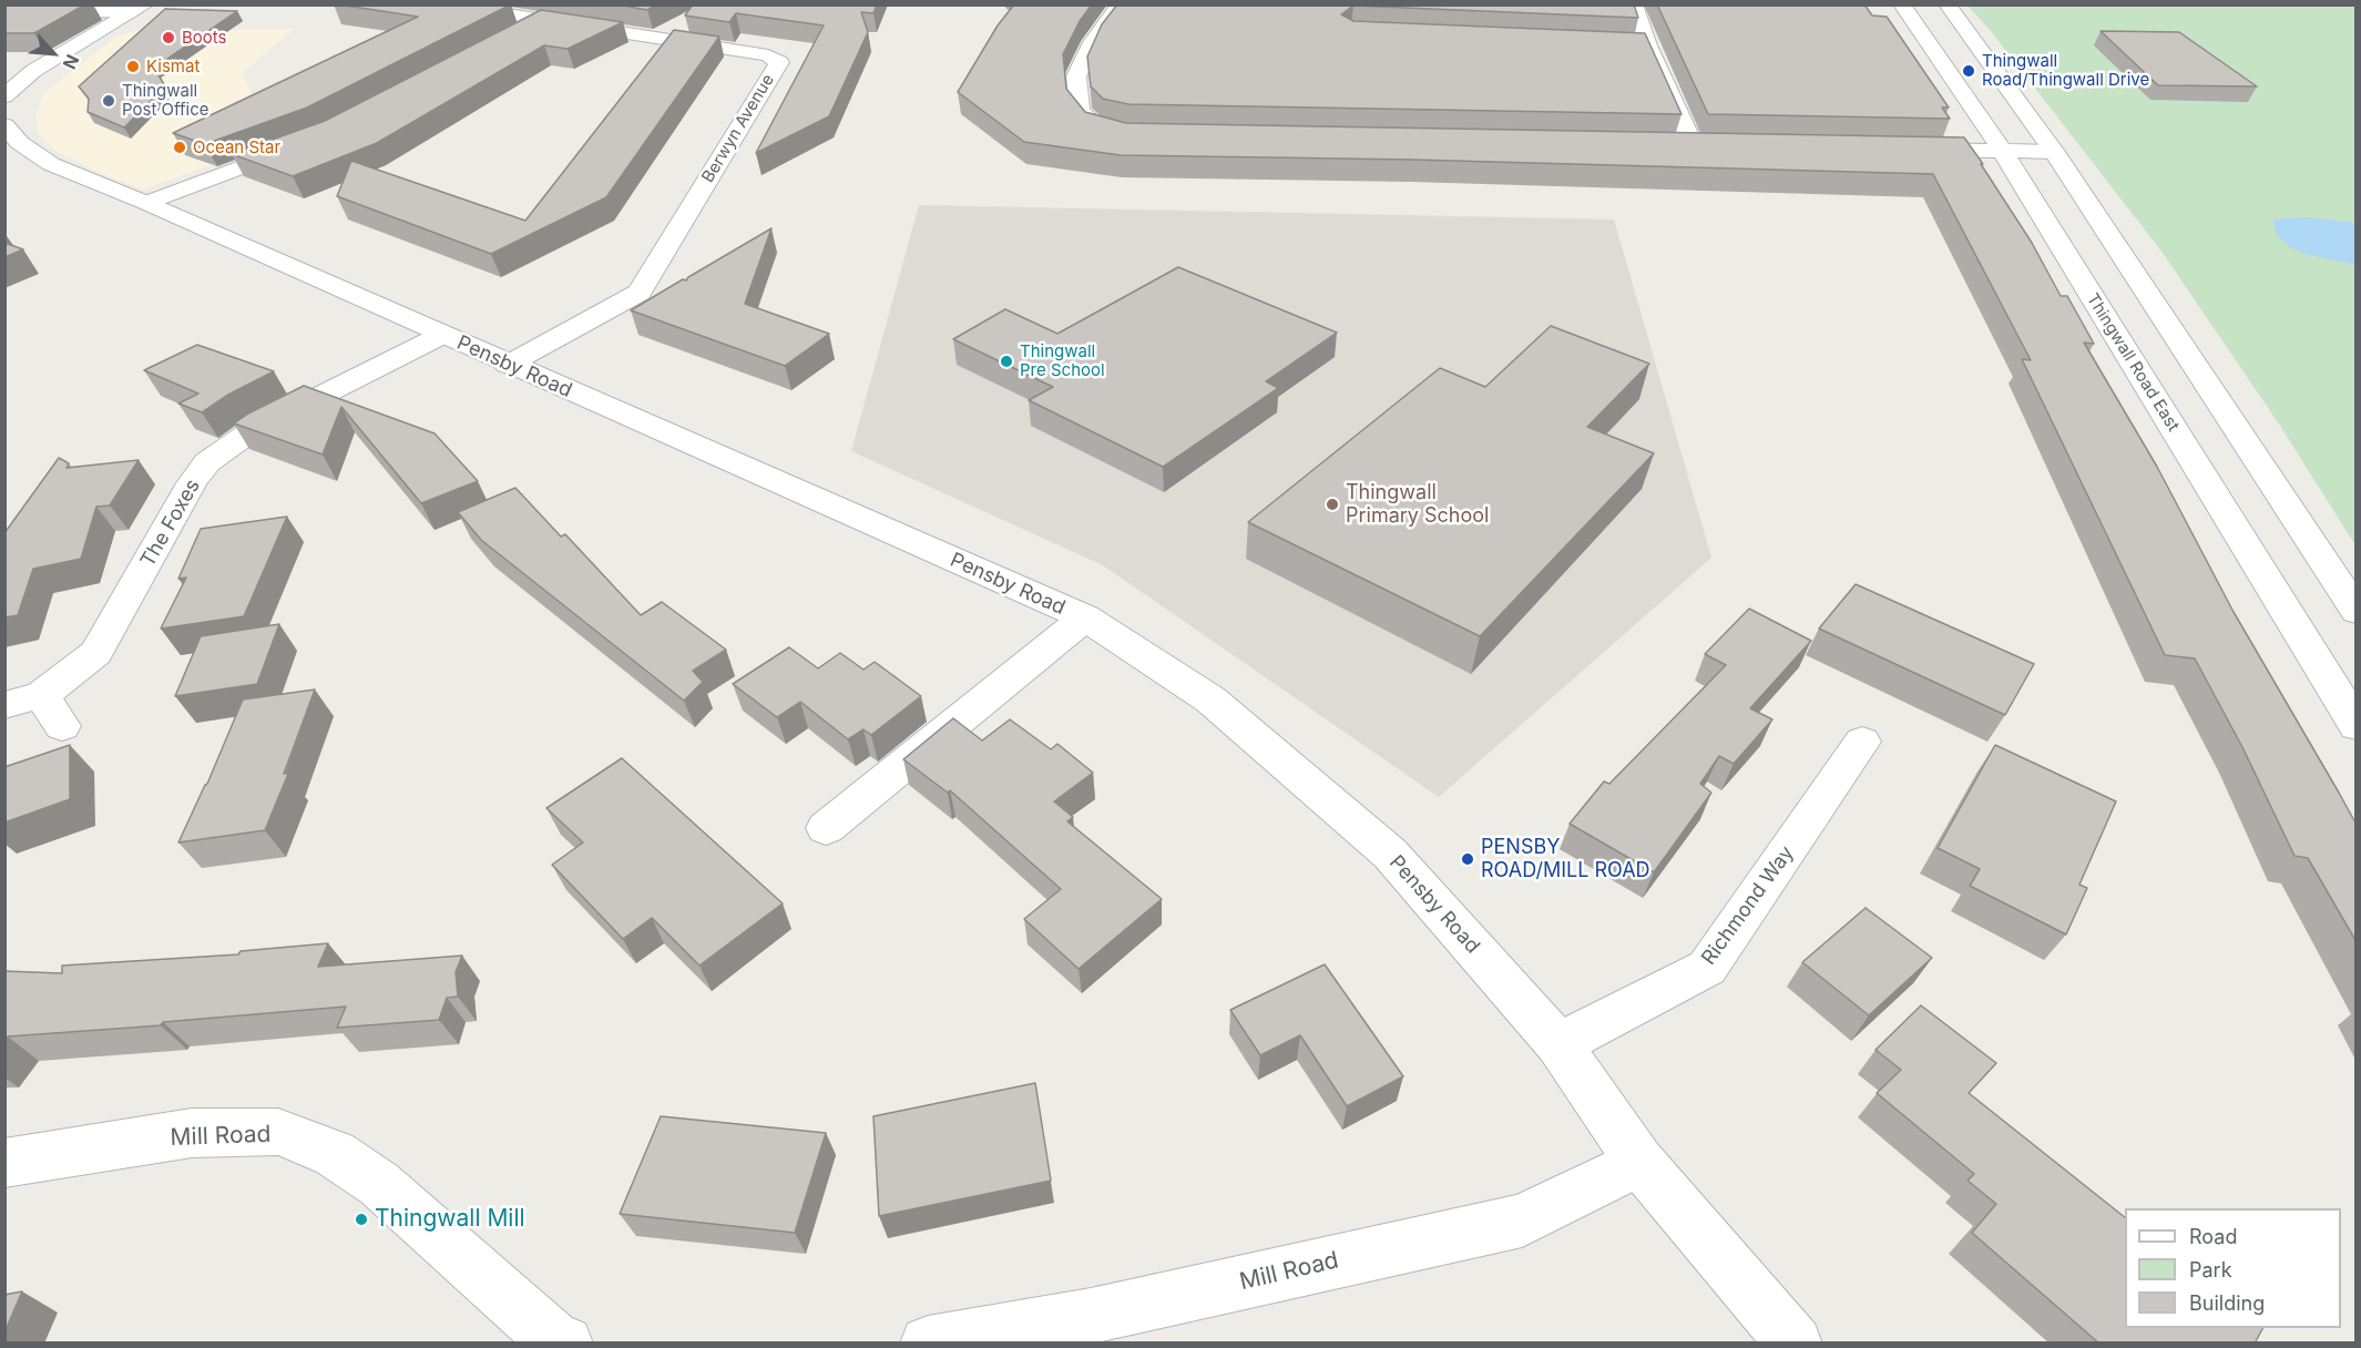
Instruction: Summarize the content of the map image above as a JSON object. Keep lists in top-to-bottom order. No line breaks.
{"streets":{"street":["Berwyn Avenue","Thingwall Road East","Pensby Road","The Foxes","Richmond Way","Mill Road"]},"crossings":[["Berwyn Avenue","Pensby Road"],["Pensby Road","The Foxes"],["Pensby Road","Richmond Way"],["Pensby Road","Mill Road"]],"places":["Boots","Kismat","Thingwall Road/Thingwall Drive","Thingwall Post Office","Ocean Star","Thingwall Pre School","Thingwall Primary School","PENSBY ROAD/MILL ROAD","Thingwall Mill"],"legend":["Road","Park","Building"],"north":"bottom right"}
